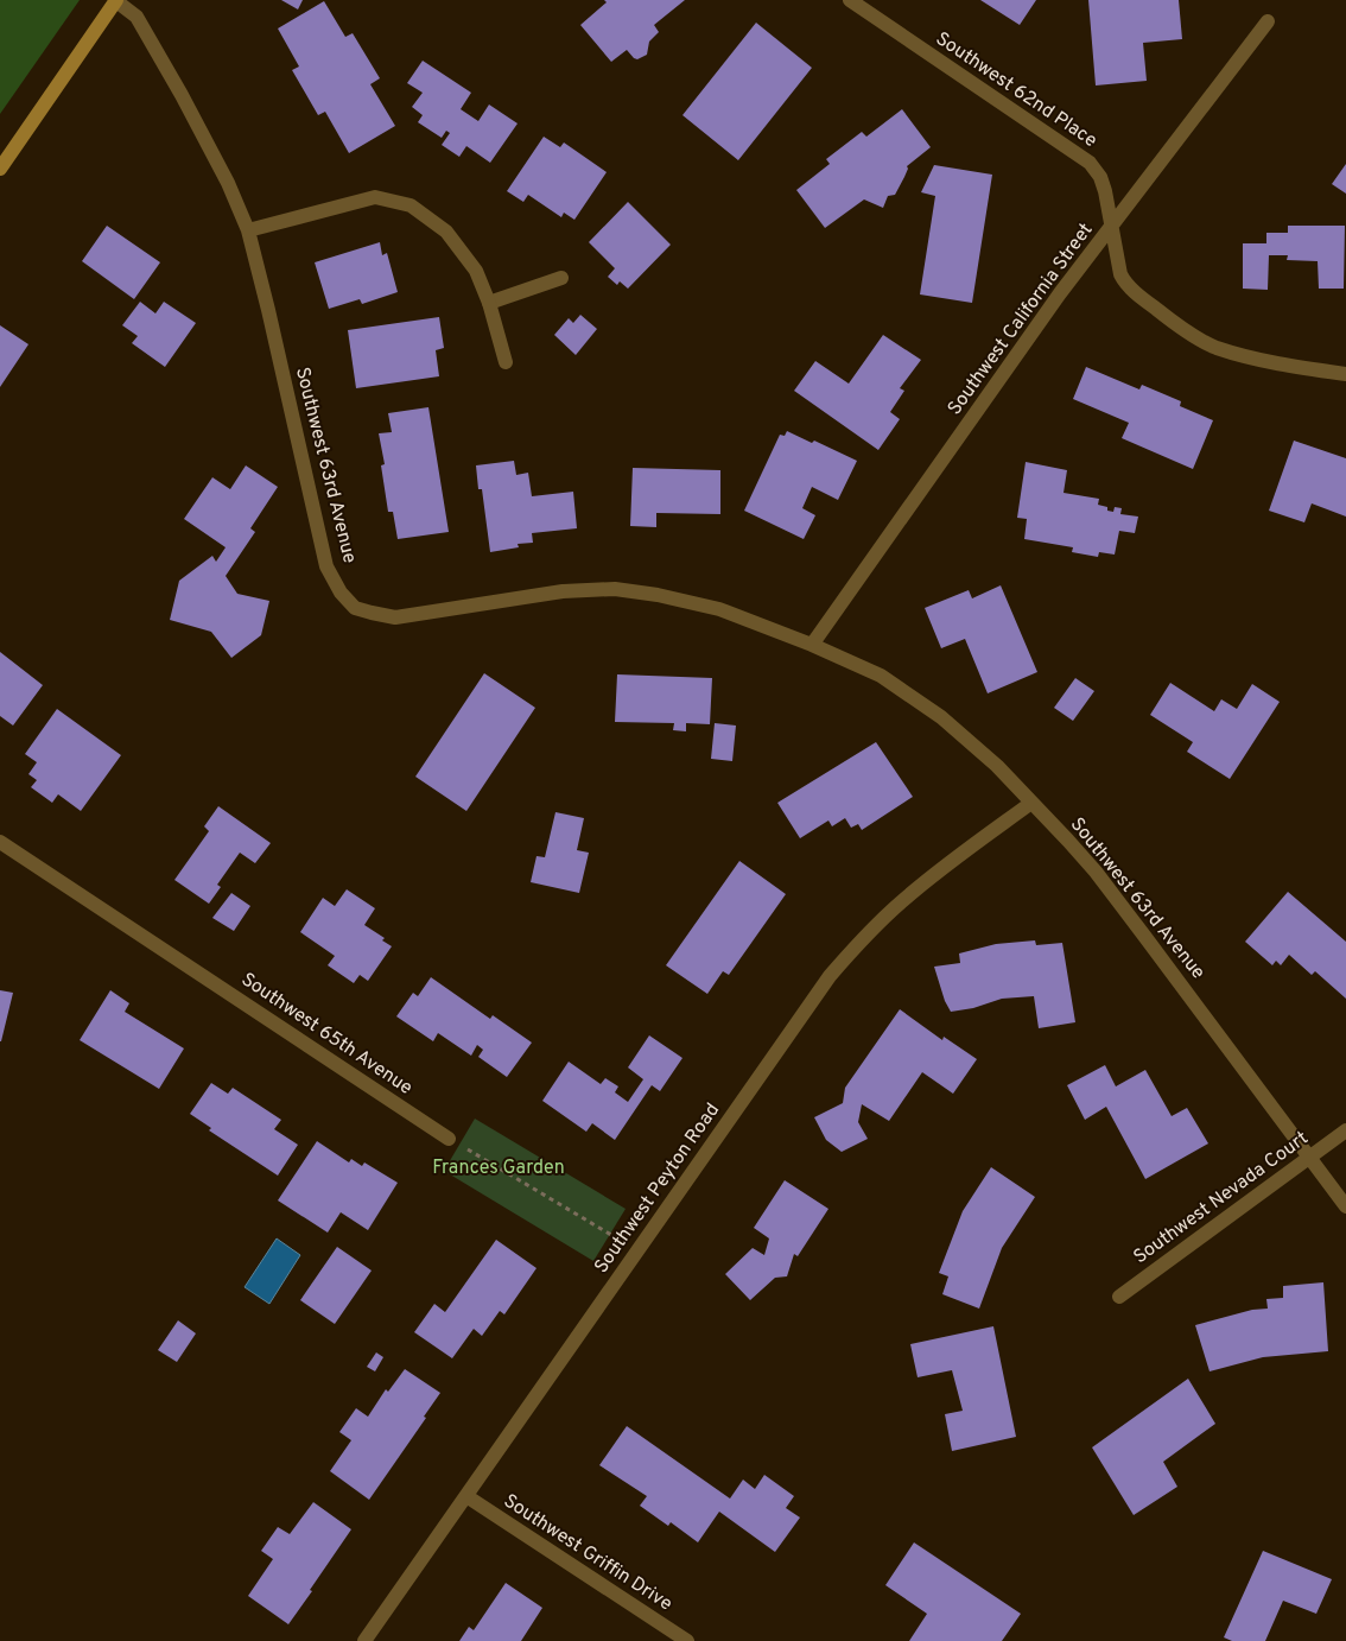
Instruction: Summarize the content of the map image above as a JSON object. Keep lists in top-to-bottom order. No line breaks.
{"streets":{"street":["Southwest 62nd Place","Southwest California Street","Southwest 63rd Avenue","Southwest 65th Avenue","Southwest Peyton Road","Southwest Nevada Court","Southwest Griffin Drive"]},"crossings":[["Southwest 62nd Place","Southwest California Street"],["Southwest California Street","Southwest 63rd Avenue"],["Southwest 63rd Avenue","Southwest Peyton Road"],["Southwest 63rd Avenue","Southwest Nevada Court"],["Southwest Peyton Road","Southwest Griffin Drive"]],"parks":["Frances Garden"]}
